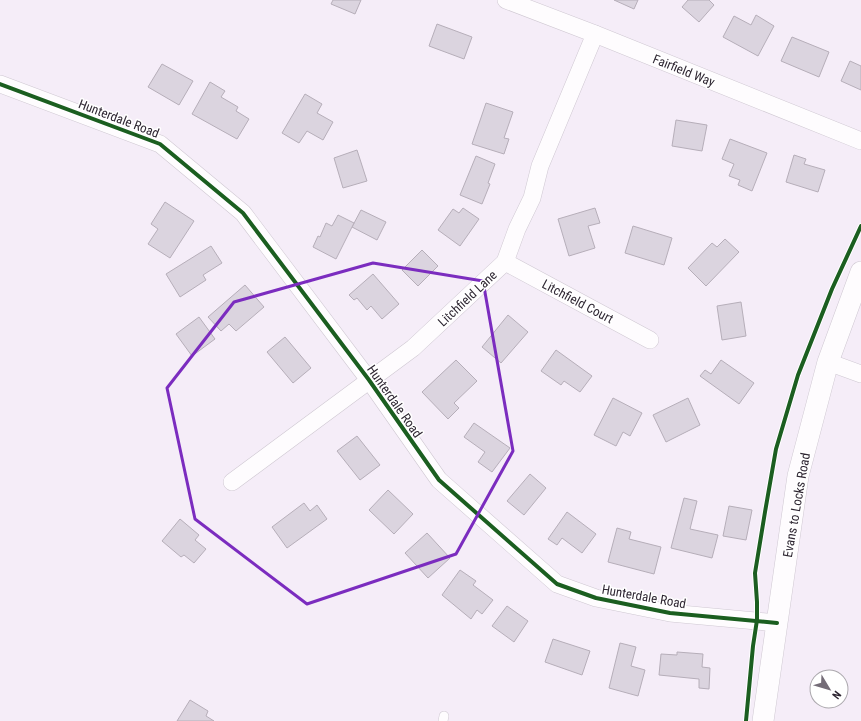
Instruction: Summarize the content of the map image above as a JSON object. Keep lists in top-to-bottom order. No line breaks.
{"streets":{"street":["Fairfield Way","Hunterdale Road","Litchfield Lane","Litchfield Court","Evans to Locks Road"]},"crossings":[["Fairfield Way","Litchfield Lane"],["Hunterdale Road","Litchfield Lane"],["Hunterdale Road","Evans to Locks Road"],["Litchfield Lane","Litchfield Court"]],"north":"bottom right"}
